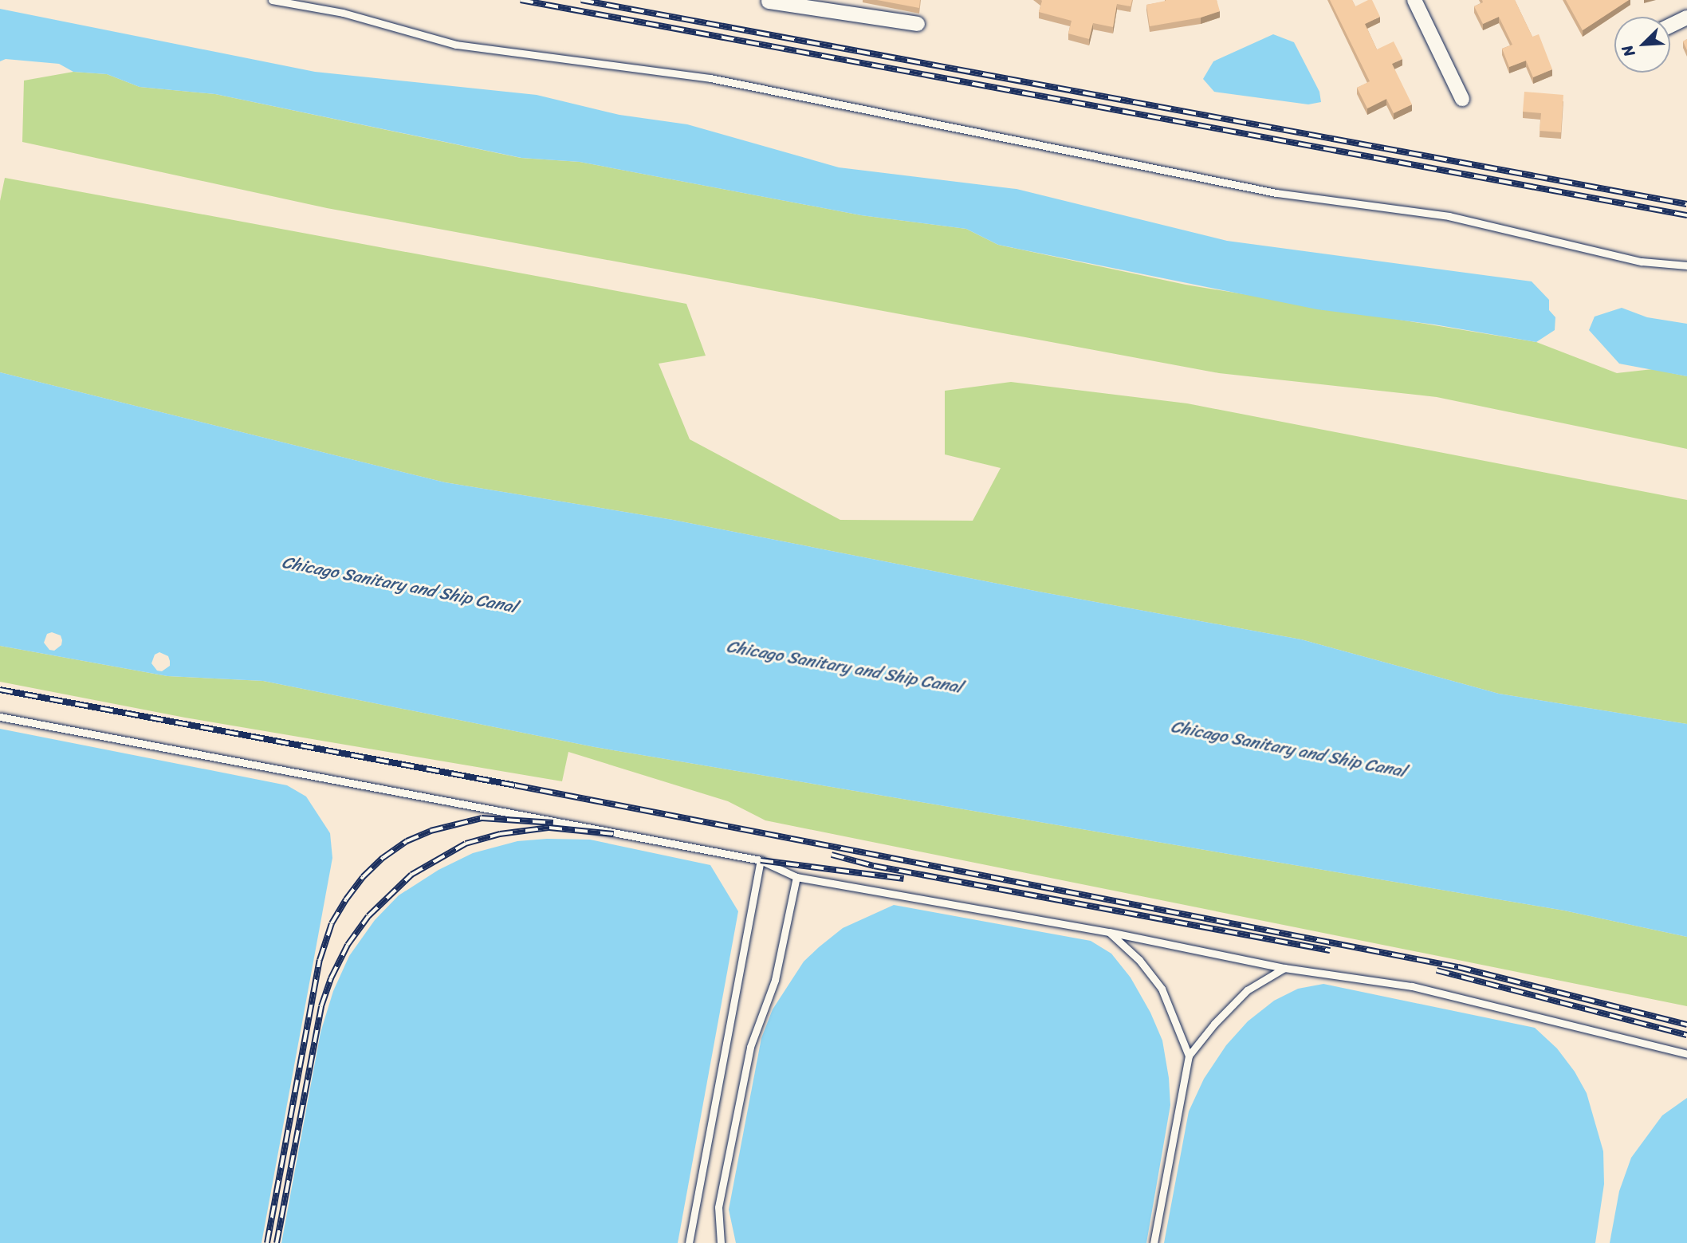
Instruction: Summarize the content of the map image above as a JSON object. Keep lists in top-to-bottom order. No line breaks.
{"water":["Chicago Sanitary and Ship Canal"],"north":"bottom left"}
